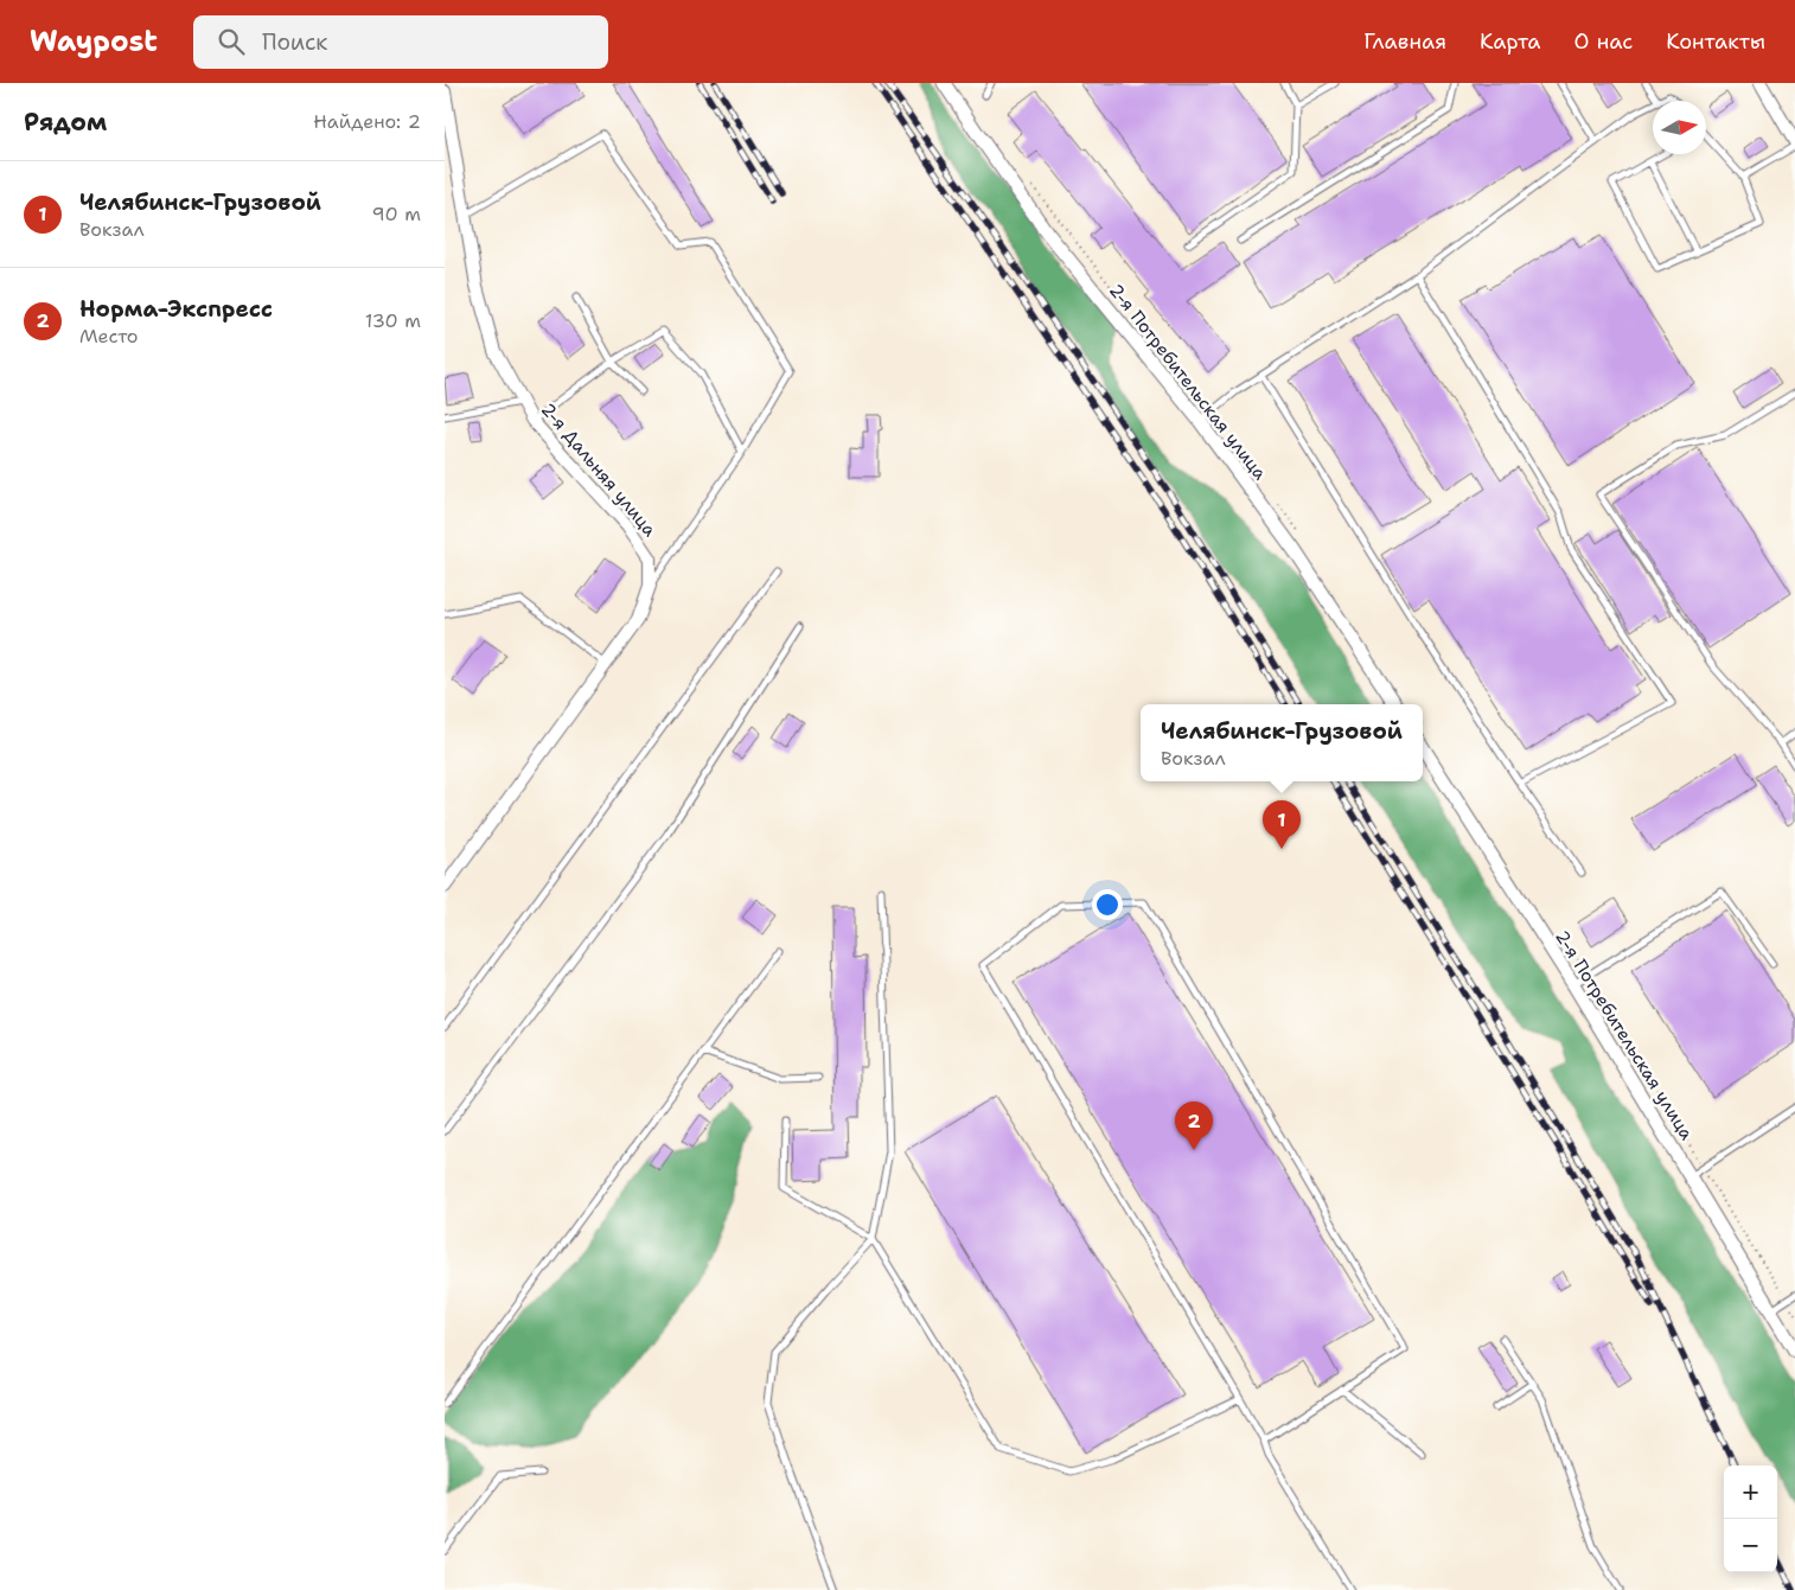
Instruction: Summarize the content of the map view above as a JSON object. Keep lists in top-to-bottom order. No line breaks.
{"streets":{"street":["2-я Потребительская улица","2-я Дальняя улица"]},"north":"right","page":{"header":"Waypost","search":"Поиск","nav":["Главная","Карта","О нас","Контакты"],"heading":["Рядом","Найдено: 2"],"list":[{"mark":"1","name":"Челябинск-Грузовой","note":"Вокзал","value":"90 m"},{"mark":"2","name":"Норма-Экспресс","note":"Место","value":"130 m"}],"popup":["Челябинск-Грузовой","Вокзал"],"pins":["1","2"],"map_buttons":["+","−"]}}
